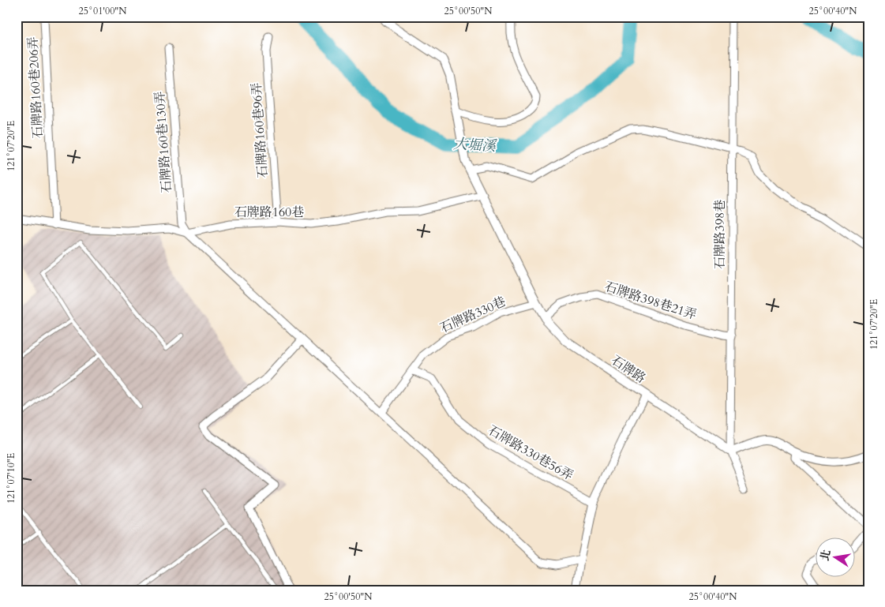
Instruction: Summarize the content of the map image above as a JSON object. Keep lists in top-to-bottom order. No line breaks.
{"streets":{"street":["石牌路160巷206弄","石牌路160巷96弄","石牌路160巷130弄","石牌路160巷","石牌路398巷","石牌路398巷21弄","石牌路330巷","石牌路","石牌路330巷56弄"]},"crossings":[["石牌路160巷206弄","石牌路160巷"],["石牌路160巷96弄","石牌路160巷"],["石牌路160巷130弄","石牌路160巷"],["石牌路160巷","石牌路"],["石牌路398巷","石牌路398巷21弄"],["石牌路398巷","石牌路"],["石牌路398巷21弄","石牌路"],["石牌路330巷","石牌路"],["石牌路330巷","石牌路330巷56弄"]],"water":["大堀溪"],"north":"left","coordinates":["25°01'00\"N","25°00'50\"N","25°00'40\"N","121°07'20\"E","121°07'10\"E"]}
